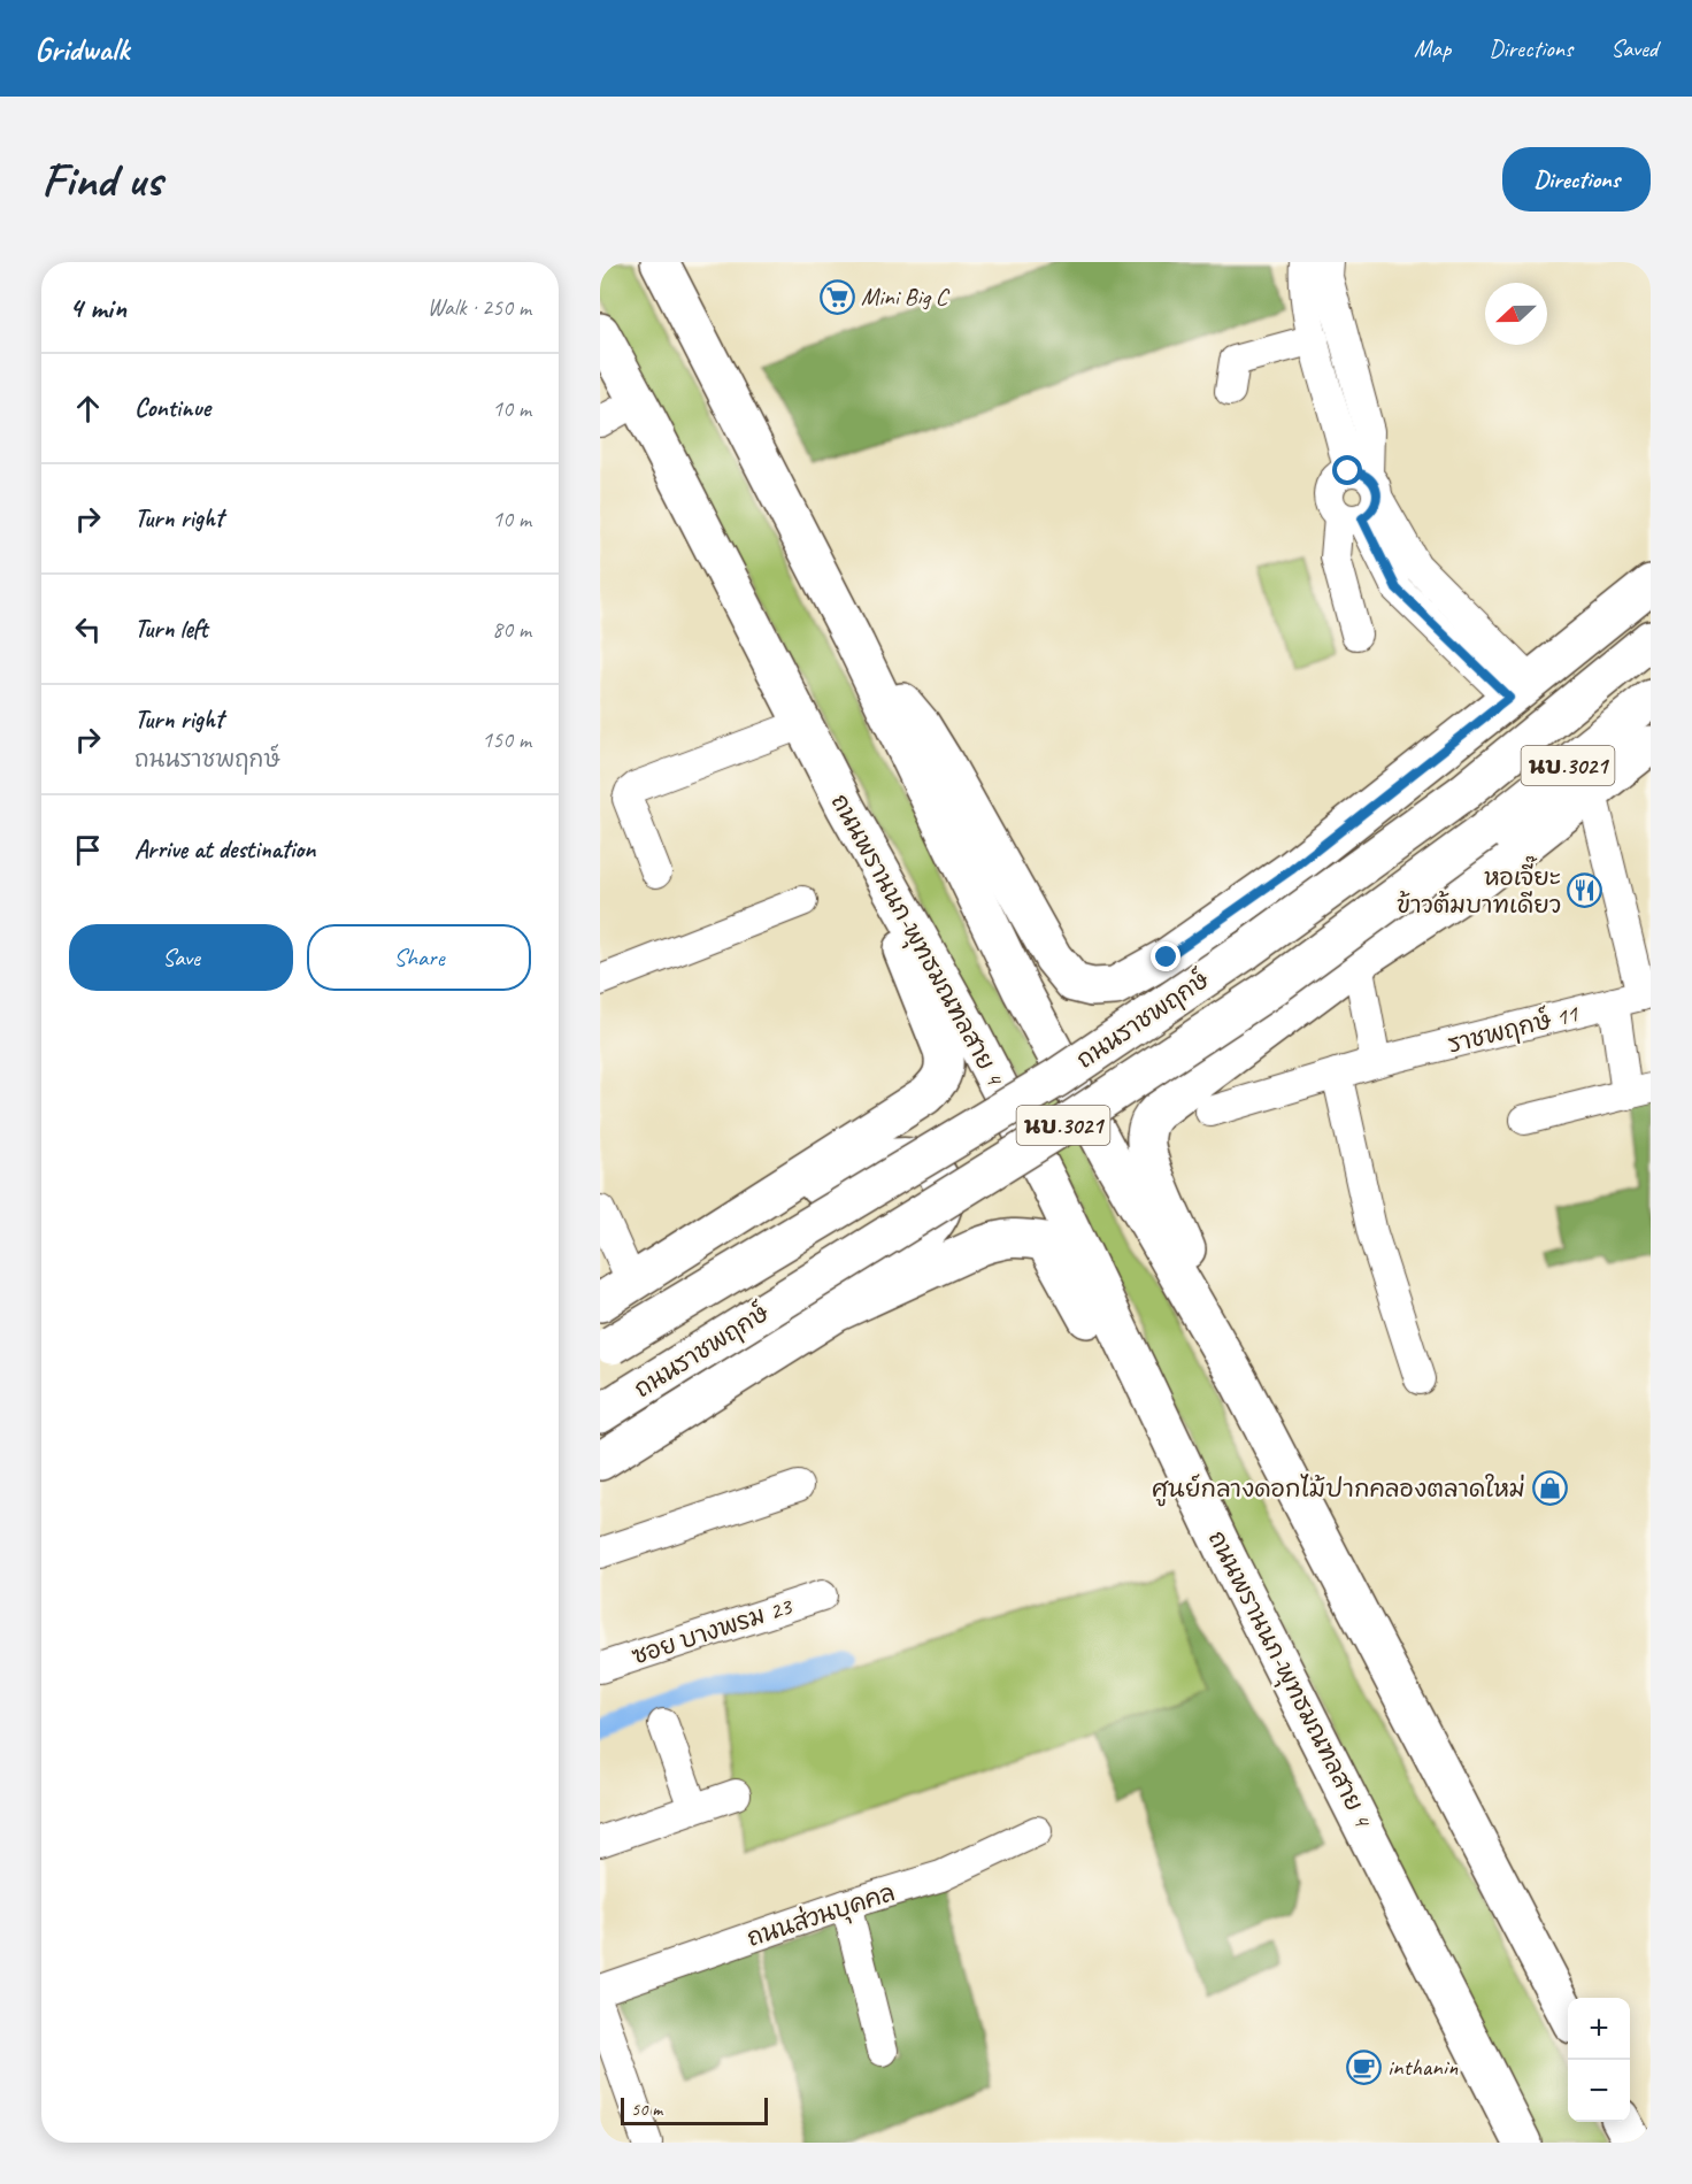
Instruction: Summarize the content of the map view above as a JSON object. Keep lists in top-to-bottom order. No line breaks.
{"streets":{"main road":["นบ.3021","ถนนพรานนก-พุทธมณฑลสาย 4","ถนนราชพฤกษ์"],"street":["ราชพฤกษ์ 11","ซอย บางพรม 23","ถนนส่วนบุคคล"]},"crossings":[["ถนนพรานนก-พุทธมณฑลสาย 4","ถนนราชพฤกษ์"]],"places":{"supermarket":["Mini Big C"],"restaurant":["หอเจี๊ยะ ข้าวต้มบาทเดียว"],"shop":["ศูนย์กลางดอกไม้ปากคลองตลาดใหม่"],"cafe":["inthanin"]},"scale_bar":"50 m","north":"left","page":{"header":"Gridwalk","nav":["Map","Directions","Saved"],"buttons":["Directions",["Save","Share"]],"title":"Find us","heading":["4 min","Walk · 250 m"],"list":[["Continue","10 m"],["Turn right","10 m"],["Turn left","80 m"],["Turn right","ถนนราชพฤกษ์","150 m"],"Arrive at destination"],"map_buttons":["+","−"],"scale":"50 m"}}
